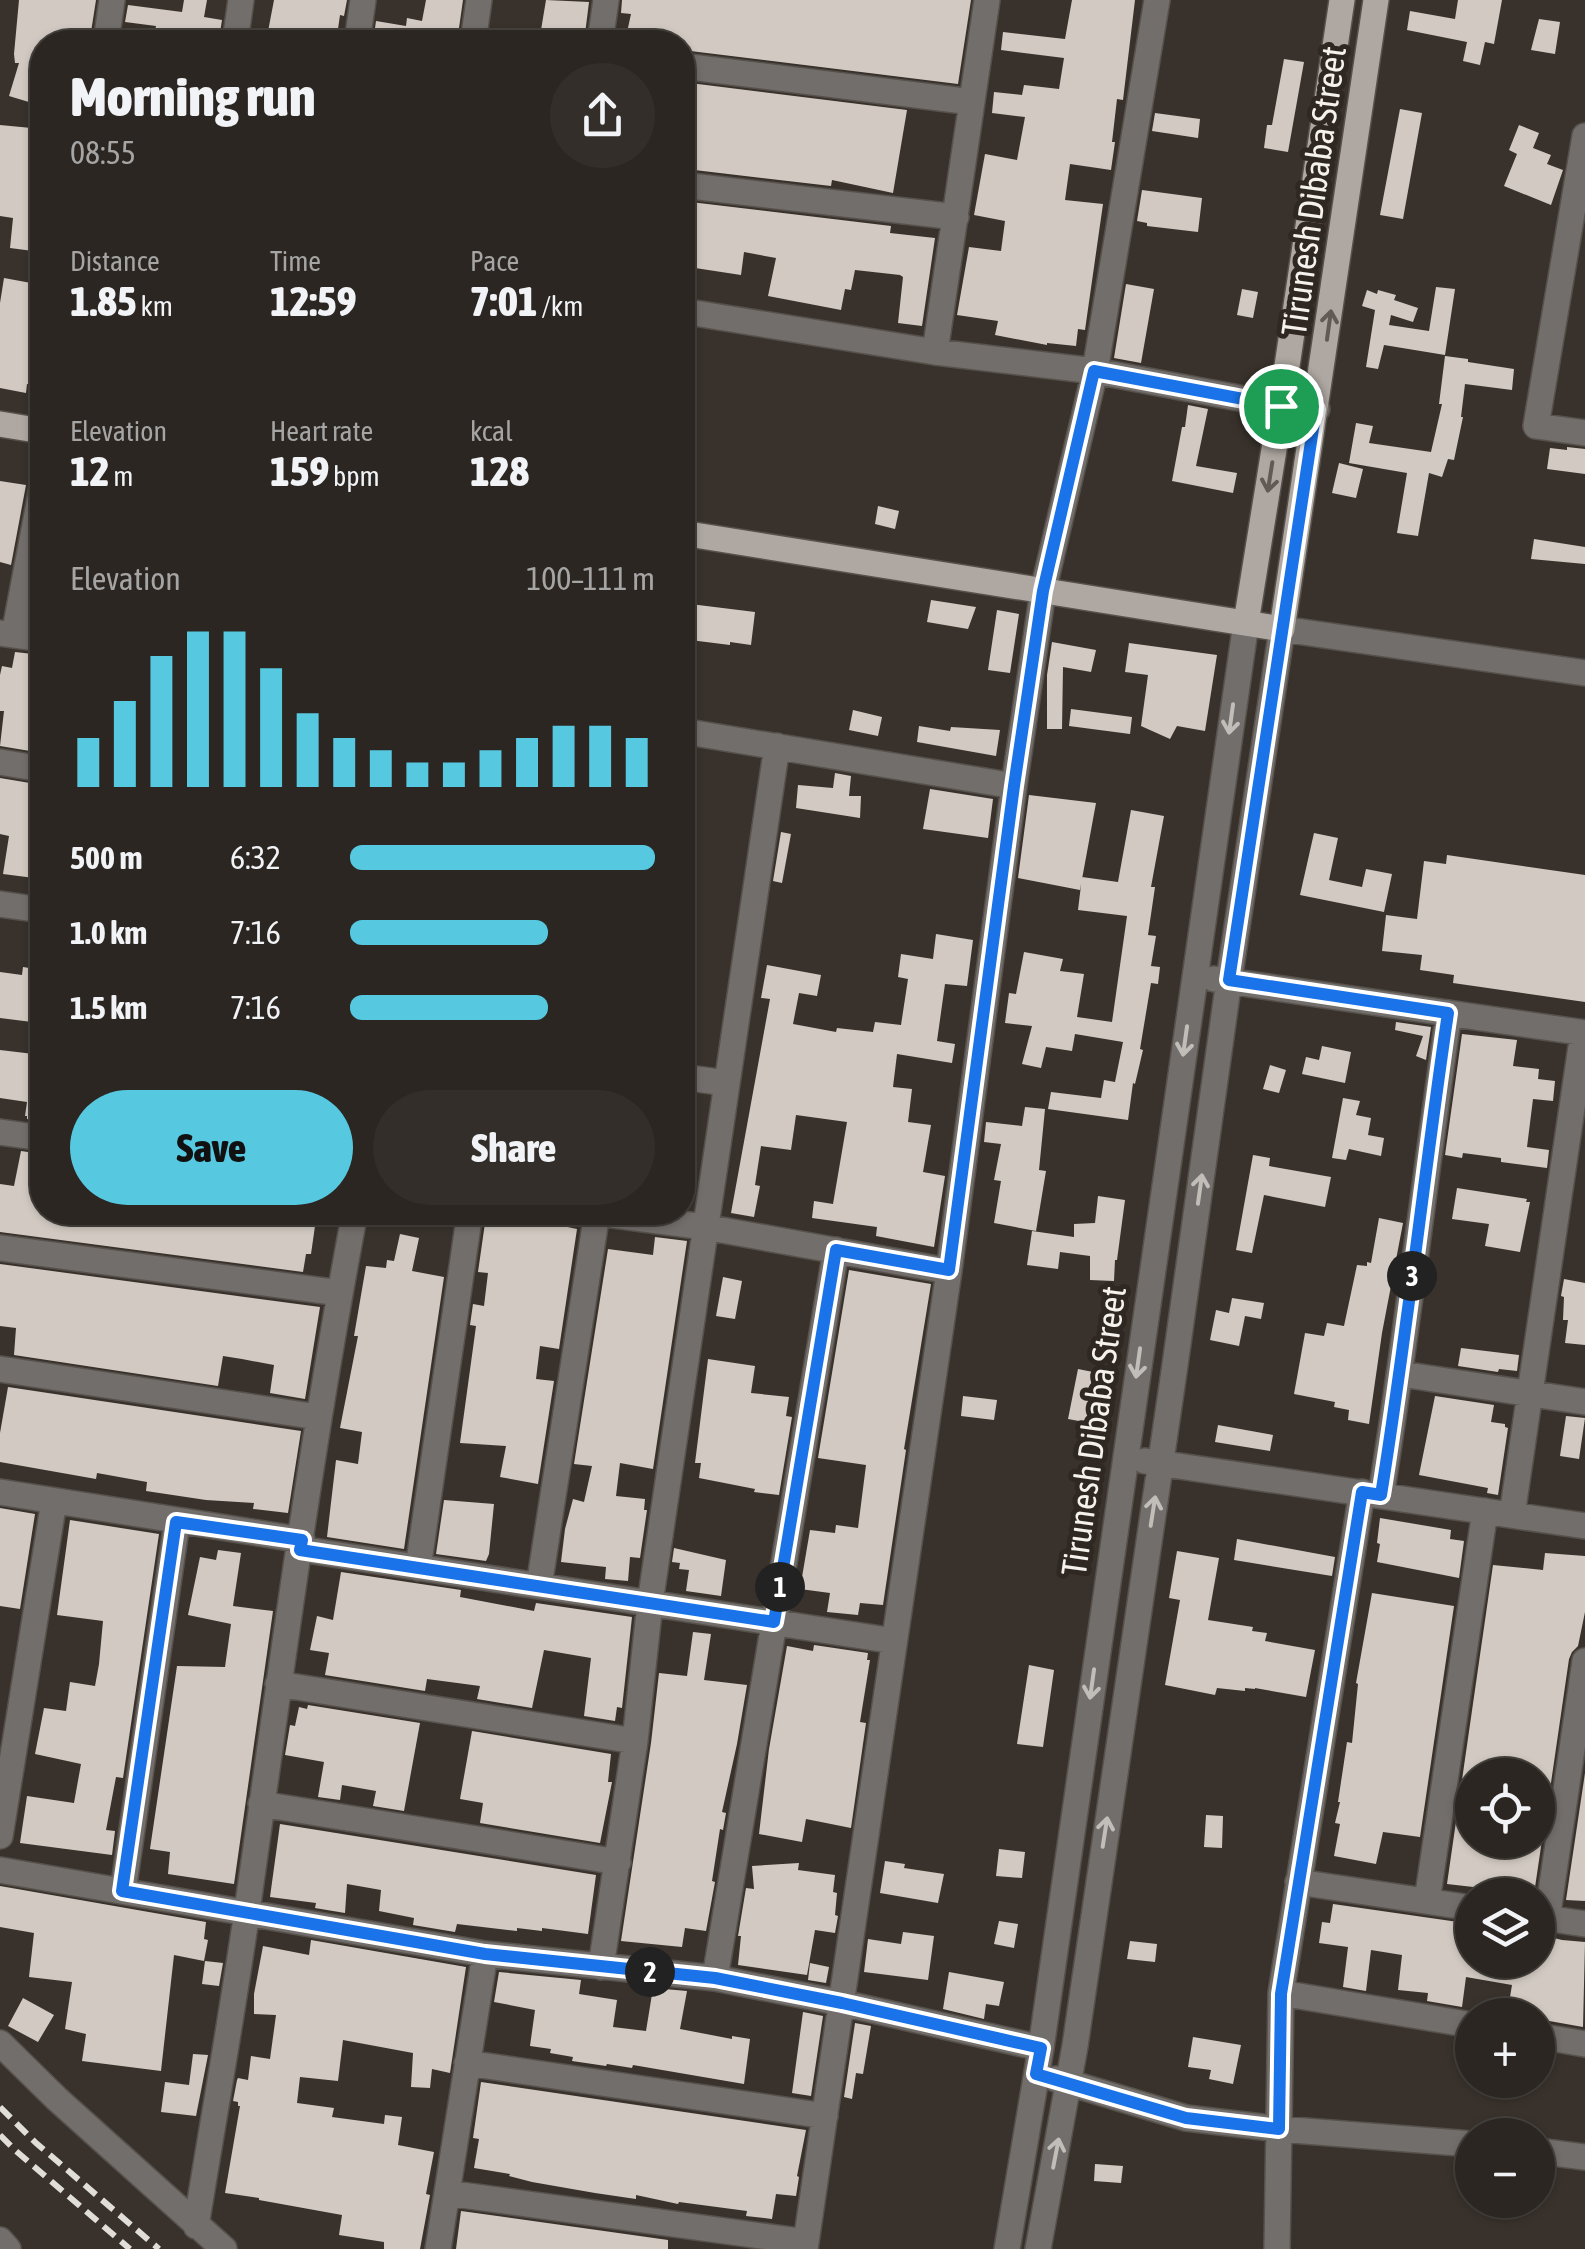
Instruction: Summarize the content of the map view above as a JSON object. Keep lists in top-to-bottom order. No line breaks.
{"streets":{"main road":["Tirunesh Dibaba Street"]},"page":{"heading":["Morning run","08:55"],"stats":[["Distance","1.85 km"],["Time","12:59"],["Pace","7:01 /km"],["Elevation","12 m"],["Heart rate","159 bpm"],["kcal","128"]],"chart":["Elevation","100–111 m"],"list":[{"name":"500 m","note":"6:32"},{"name":"1.0 km","note":"7:16"},{"name":"1.5 km","note":"7:16"}],"buttons":["Save","Share"],"pins":["3","1","2"],"map_buttons":["+","−"]}}
